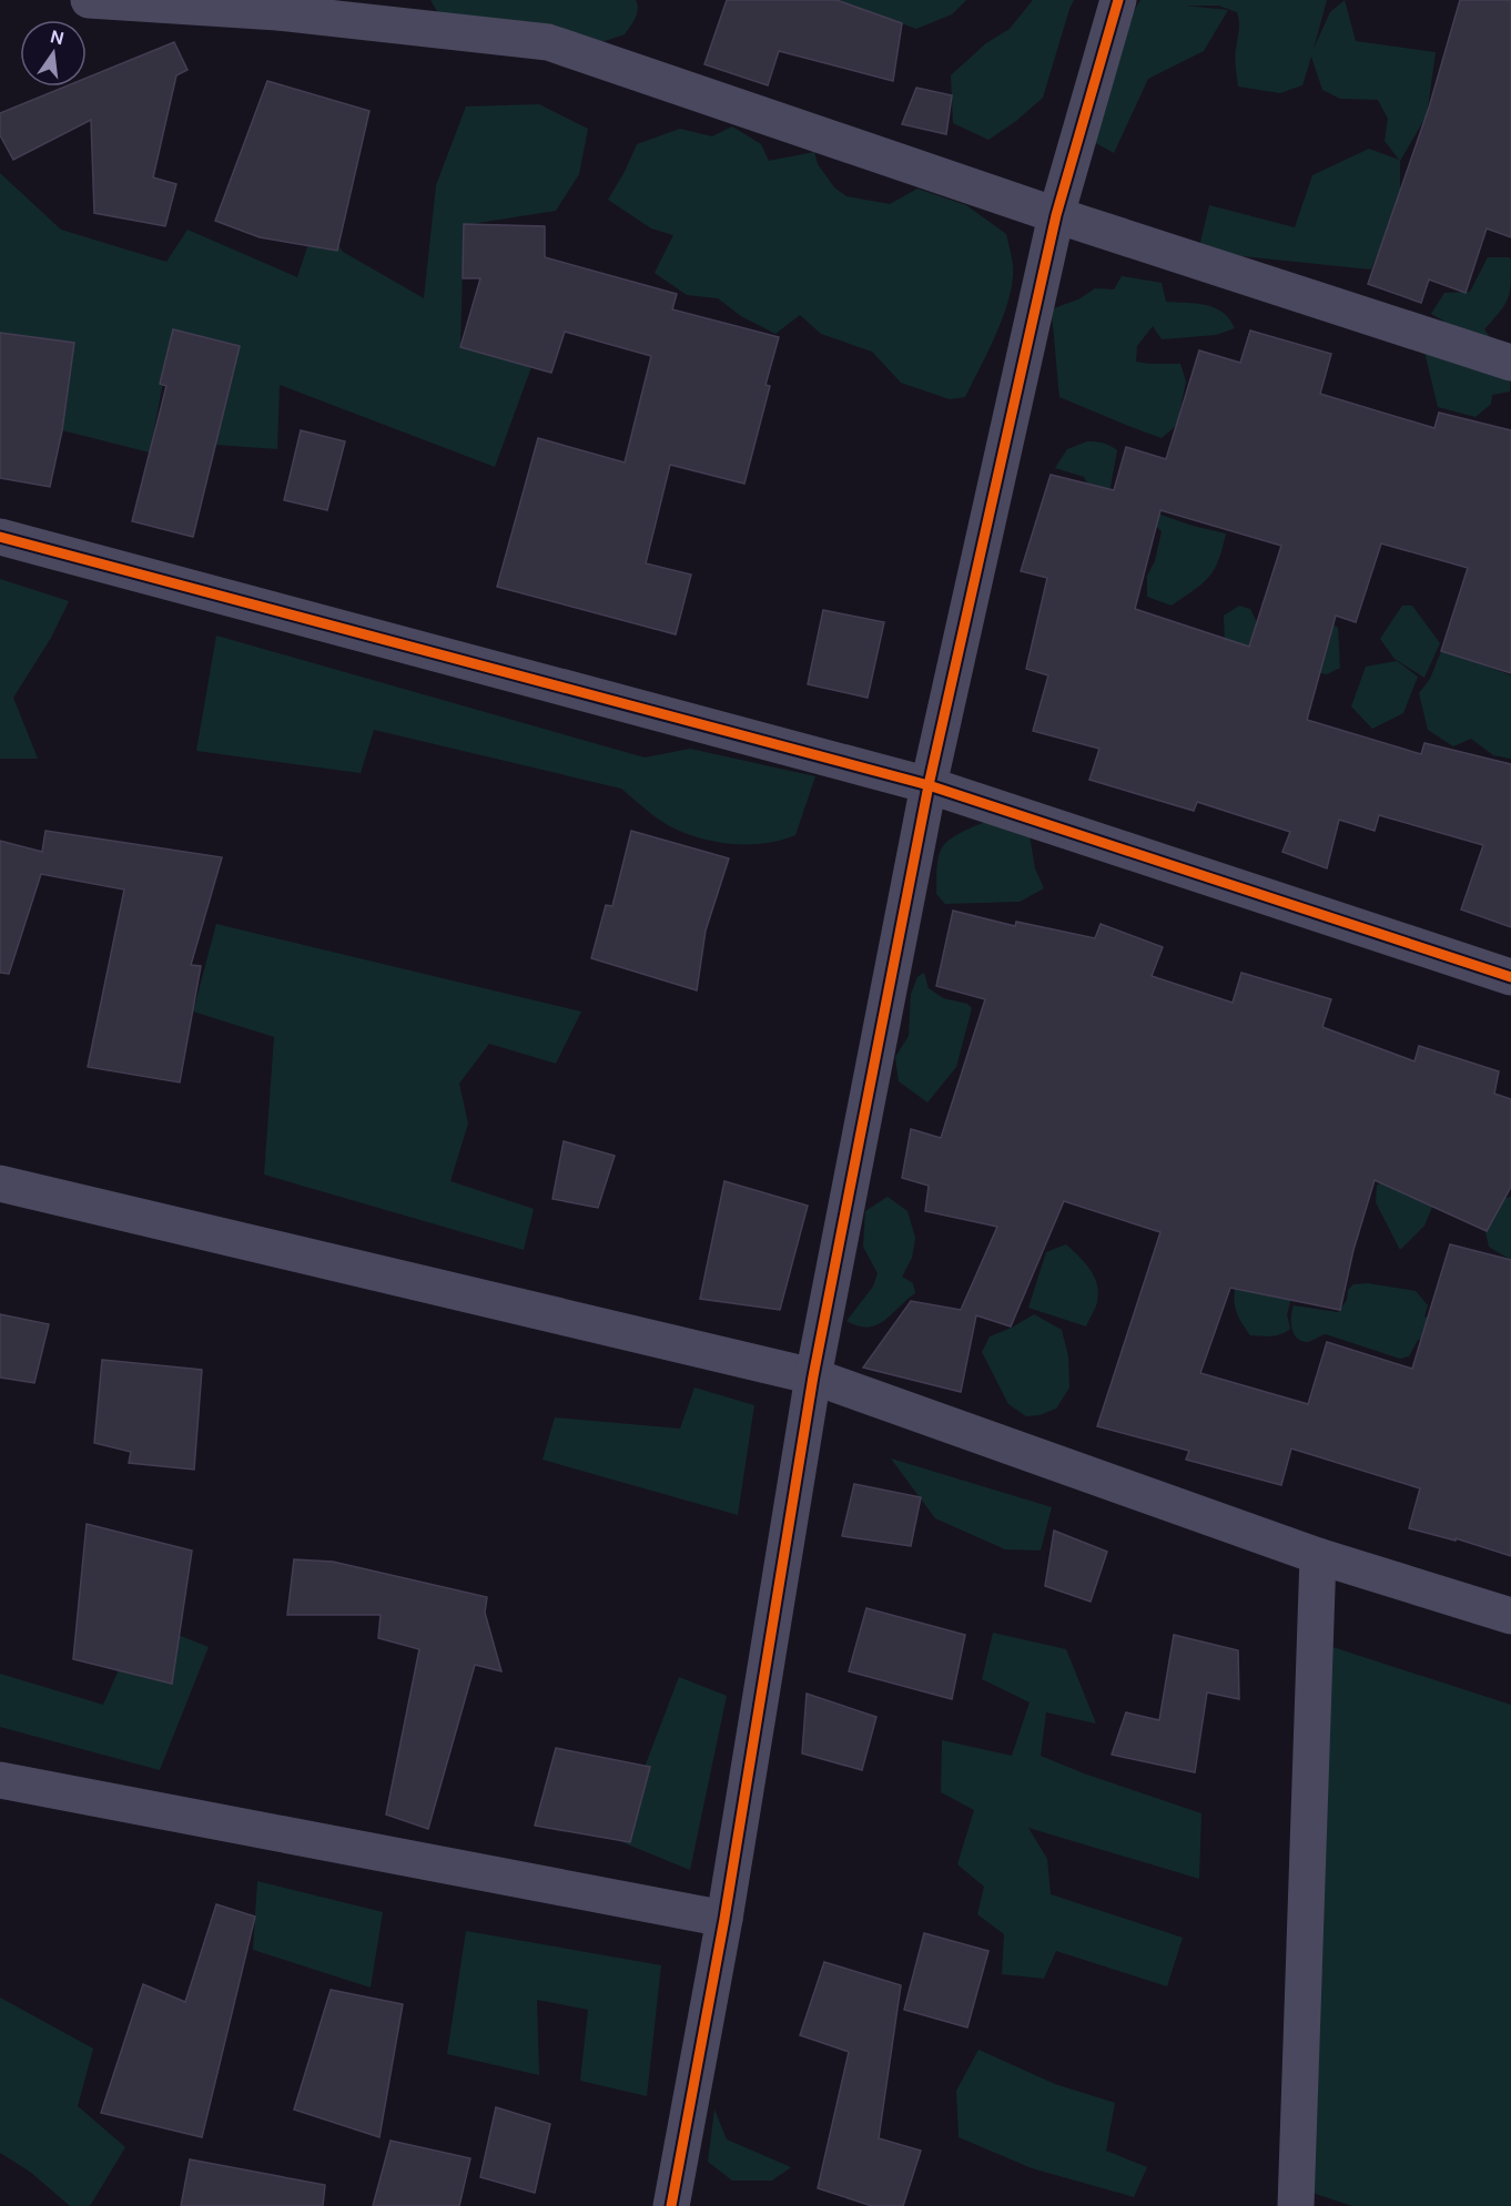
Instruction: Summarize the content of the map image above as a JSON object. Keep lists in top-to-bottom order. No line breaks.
{"north":"top"}
